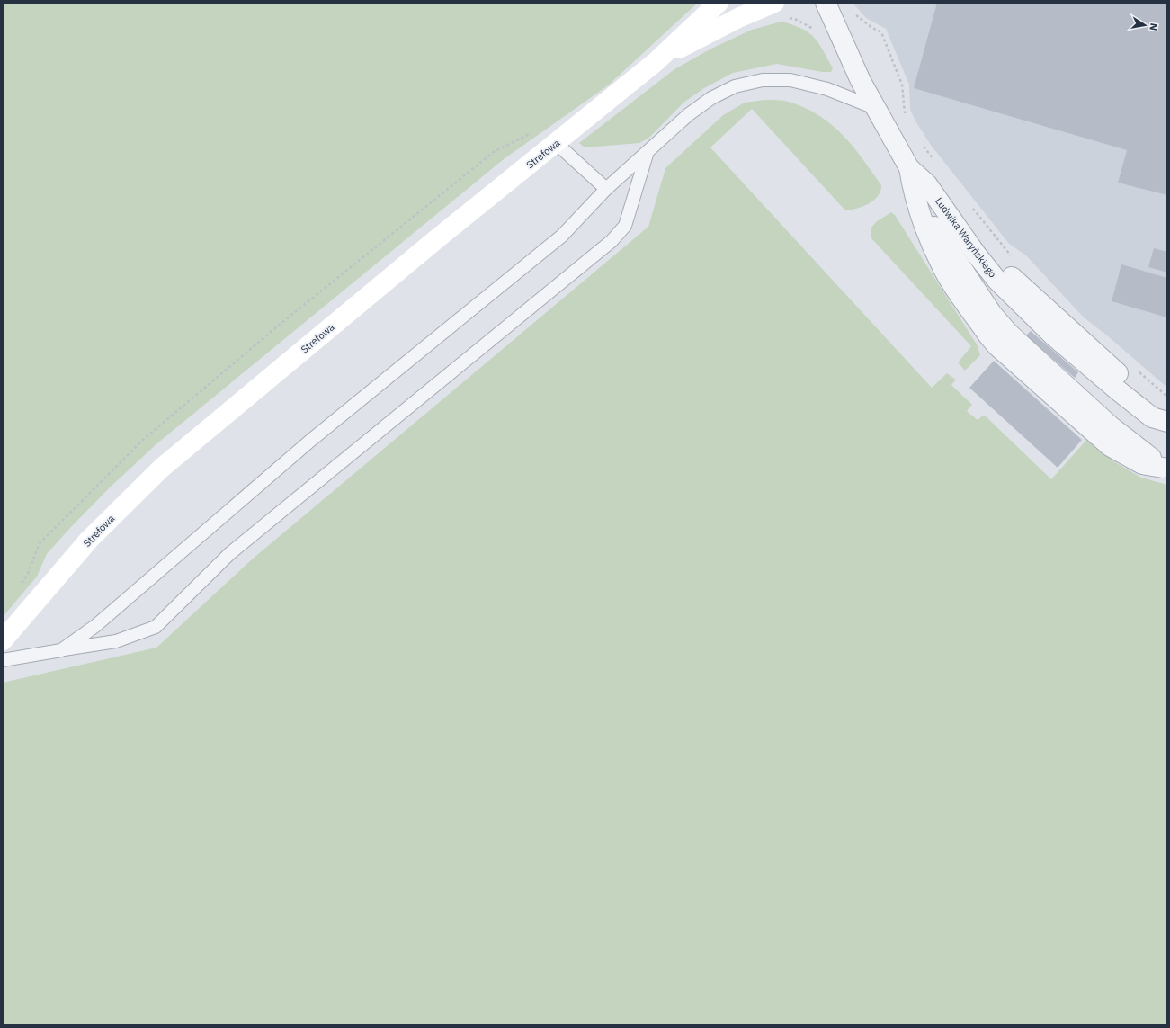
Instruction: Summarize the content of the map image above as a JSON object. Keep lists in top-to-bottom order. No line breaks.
{"streets":{"street":["Strefowa","Ludwika Waryńskiego"]},"north":"right"}
